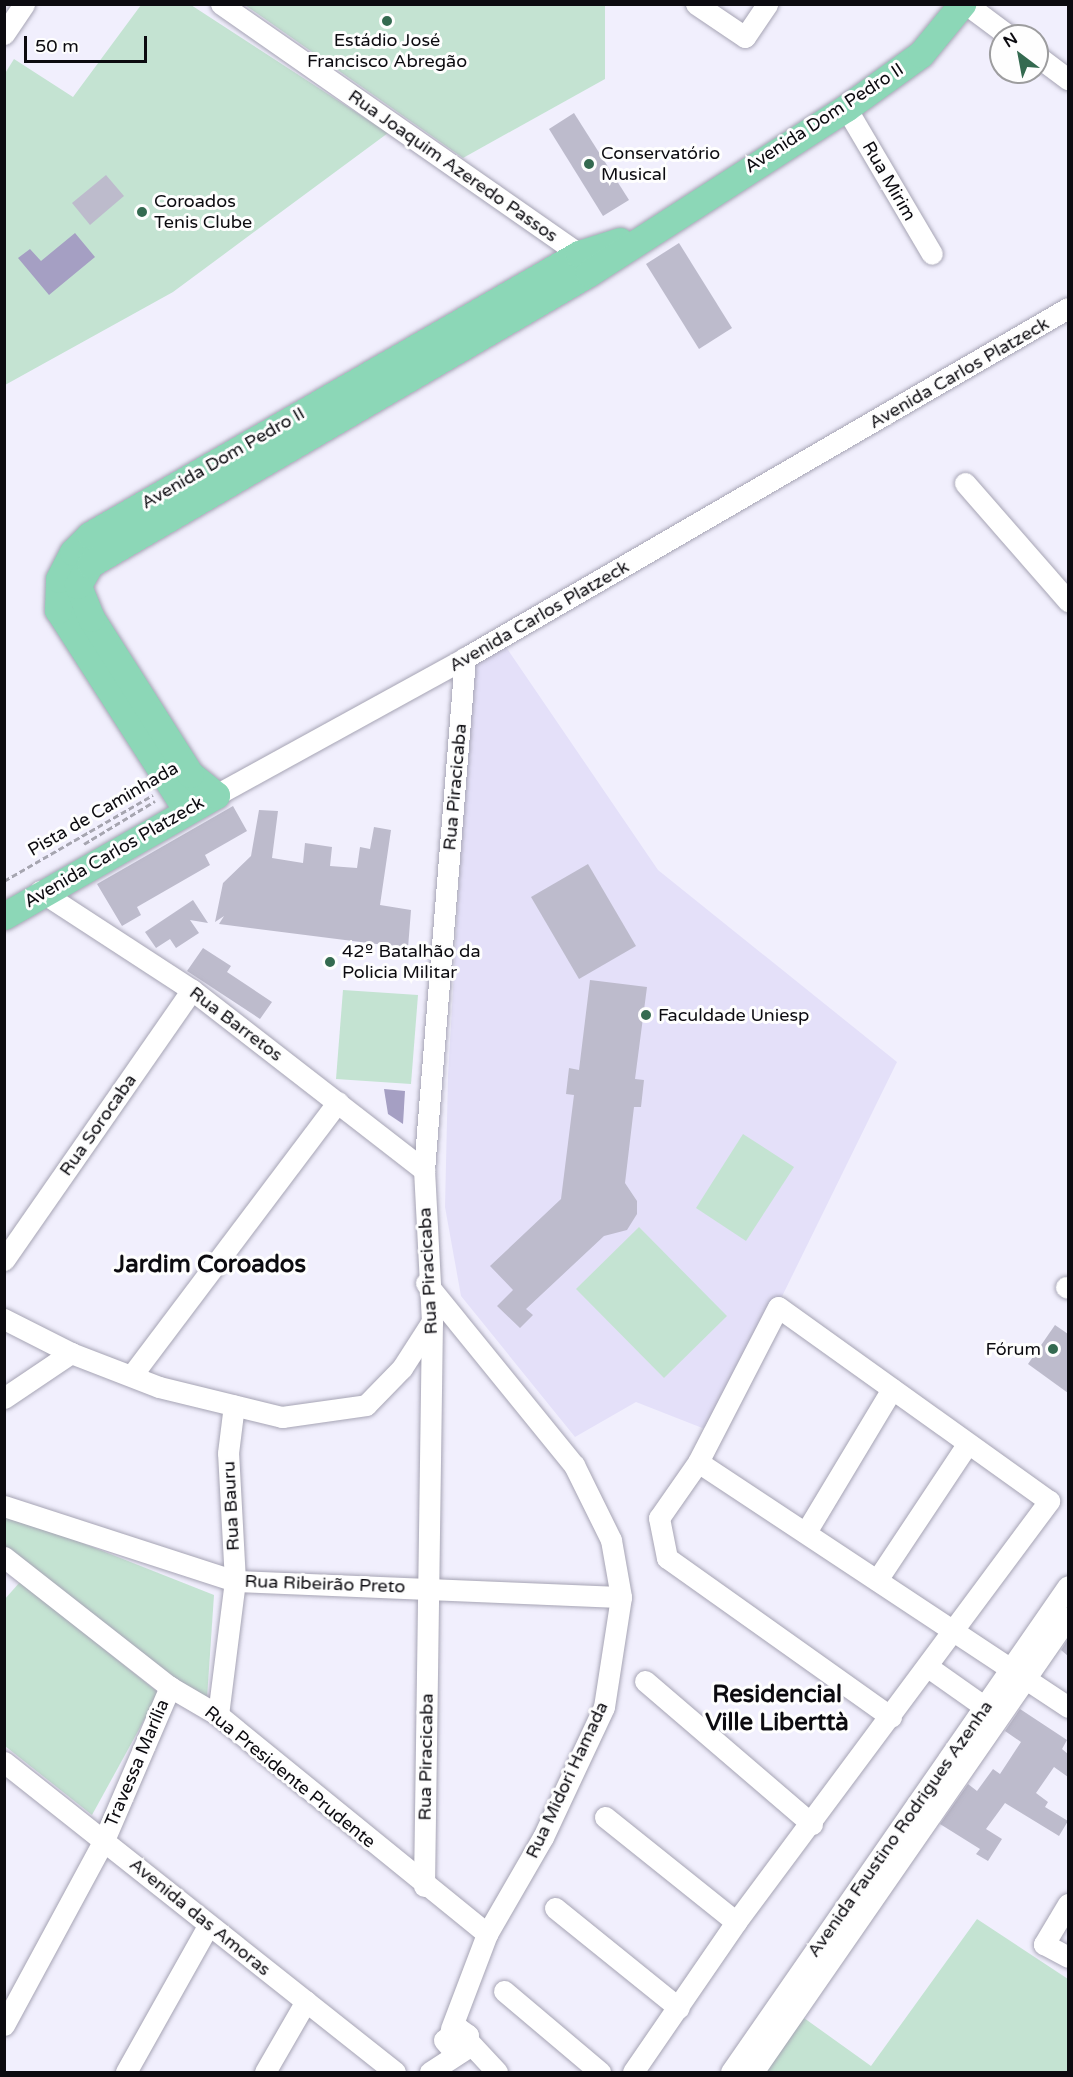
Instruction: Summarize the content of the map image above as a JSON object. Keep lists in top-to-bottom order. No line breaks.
{"streets":{"main road":["Avenida Dom Pedro II","Avenida Carlos Platzeck"],"street":["Rua Joaquim Azeredo Passos","Rua Mirim","Rua Piracicaba","Rua Barretos","Rua Sorocaba","Rua Bauru","Rua Ribeirão Preto","Travessa Marília","Rua Presidente Prudente","Rua Midori Hamada","Avenida Faustino Rodrigues Azenha","Avenida das Amoras"],"path":["Pista de Caminhada"]},"crossings":[["Avenida Dom Pedro II","Rua Joaquim Azeredo Passos"],["Avenida Dom Pedro II","Rua Mirim"],["Avenida Dom Pedro II","Avenida Carlos Platzeck"],["Avenida Dom Pedro II","Pista de Caminhada"],["Avenida Carlos Platzeck","Rua Piracicaba"],["Avenida Carlos Platzeck","Pista de Caminhada"],["Avenida Carlos Platzeck","Rua Barretos"],["Rua Piracicaba","Rua Barretos"],["Rua Piracicaba","Rua Ribeirão Preto"],["Rua Piracicaba","Rua Presidente Prudente"],["Rua Piracicaba","Rua Midori Hamada"],["Rua Barretos","Rua Sorocaba"],["Rua Bauru","Rua Ribeirão Preto"],["Rua Bauru","Rua Presidente Prudente"],["Rua Ribeirão Preto","Rua Midori Hamada"],["Travessa Marília","Rua Presidente Prudente"],["Travessa Marília","Avenida das Amoras"],["Rua Presidente Prudente","Rua Midori Hamada"]],"districts":["Jardim Coroados","Residencial Ville Liberttà"],"places":["Estádio José Francisco Abregão","Conservatório Musical","Coroados Tenis Clube","42º Batalhão da Policia Militar","Faculdade Uniesp","Fórum"],"scale_bar":"50 m","north":"top left"}
